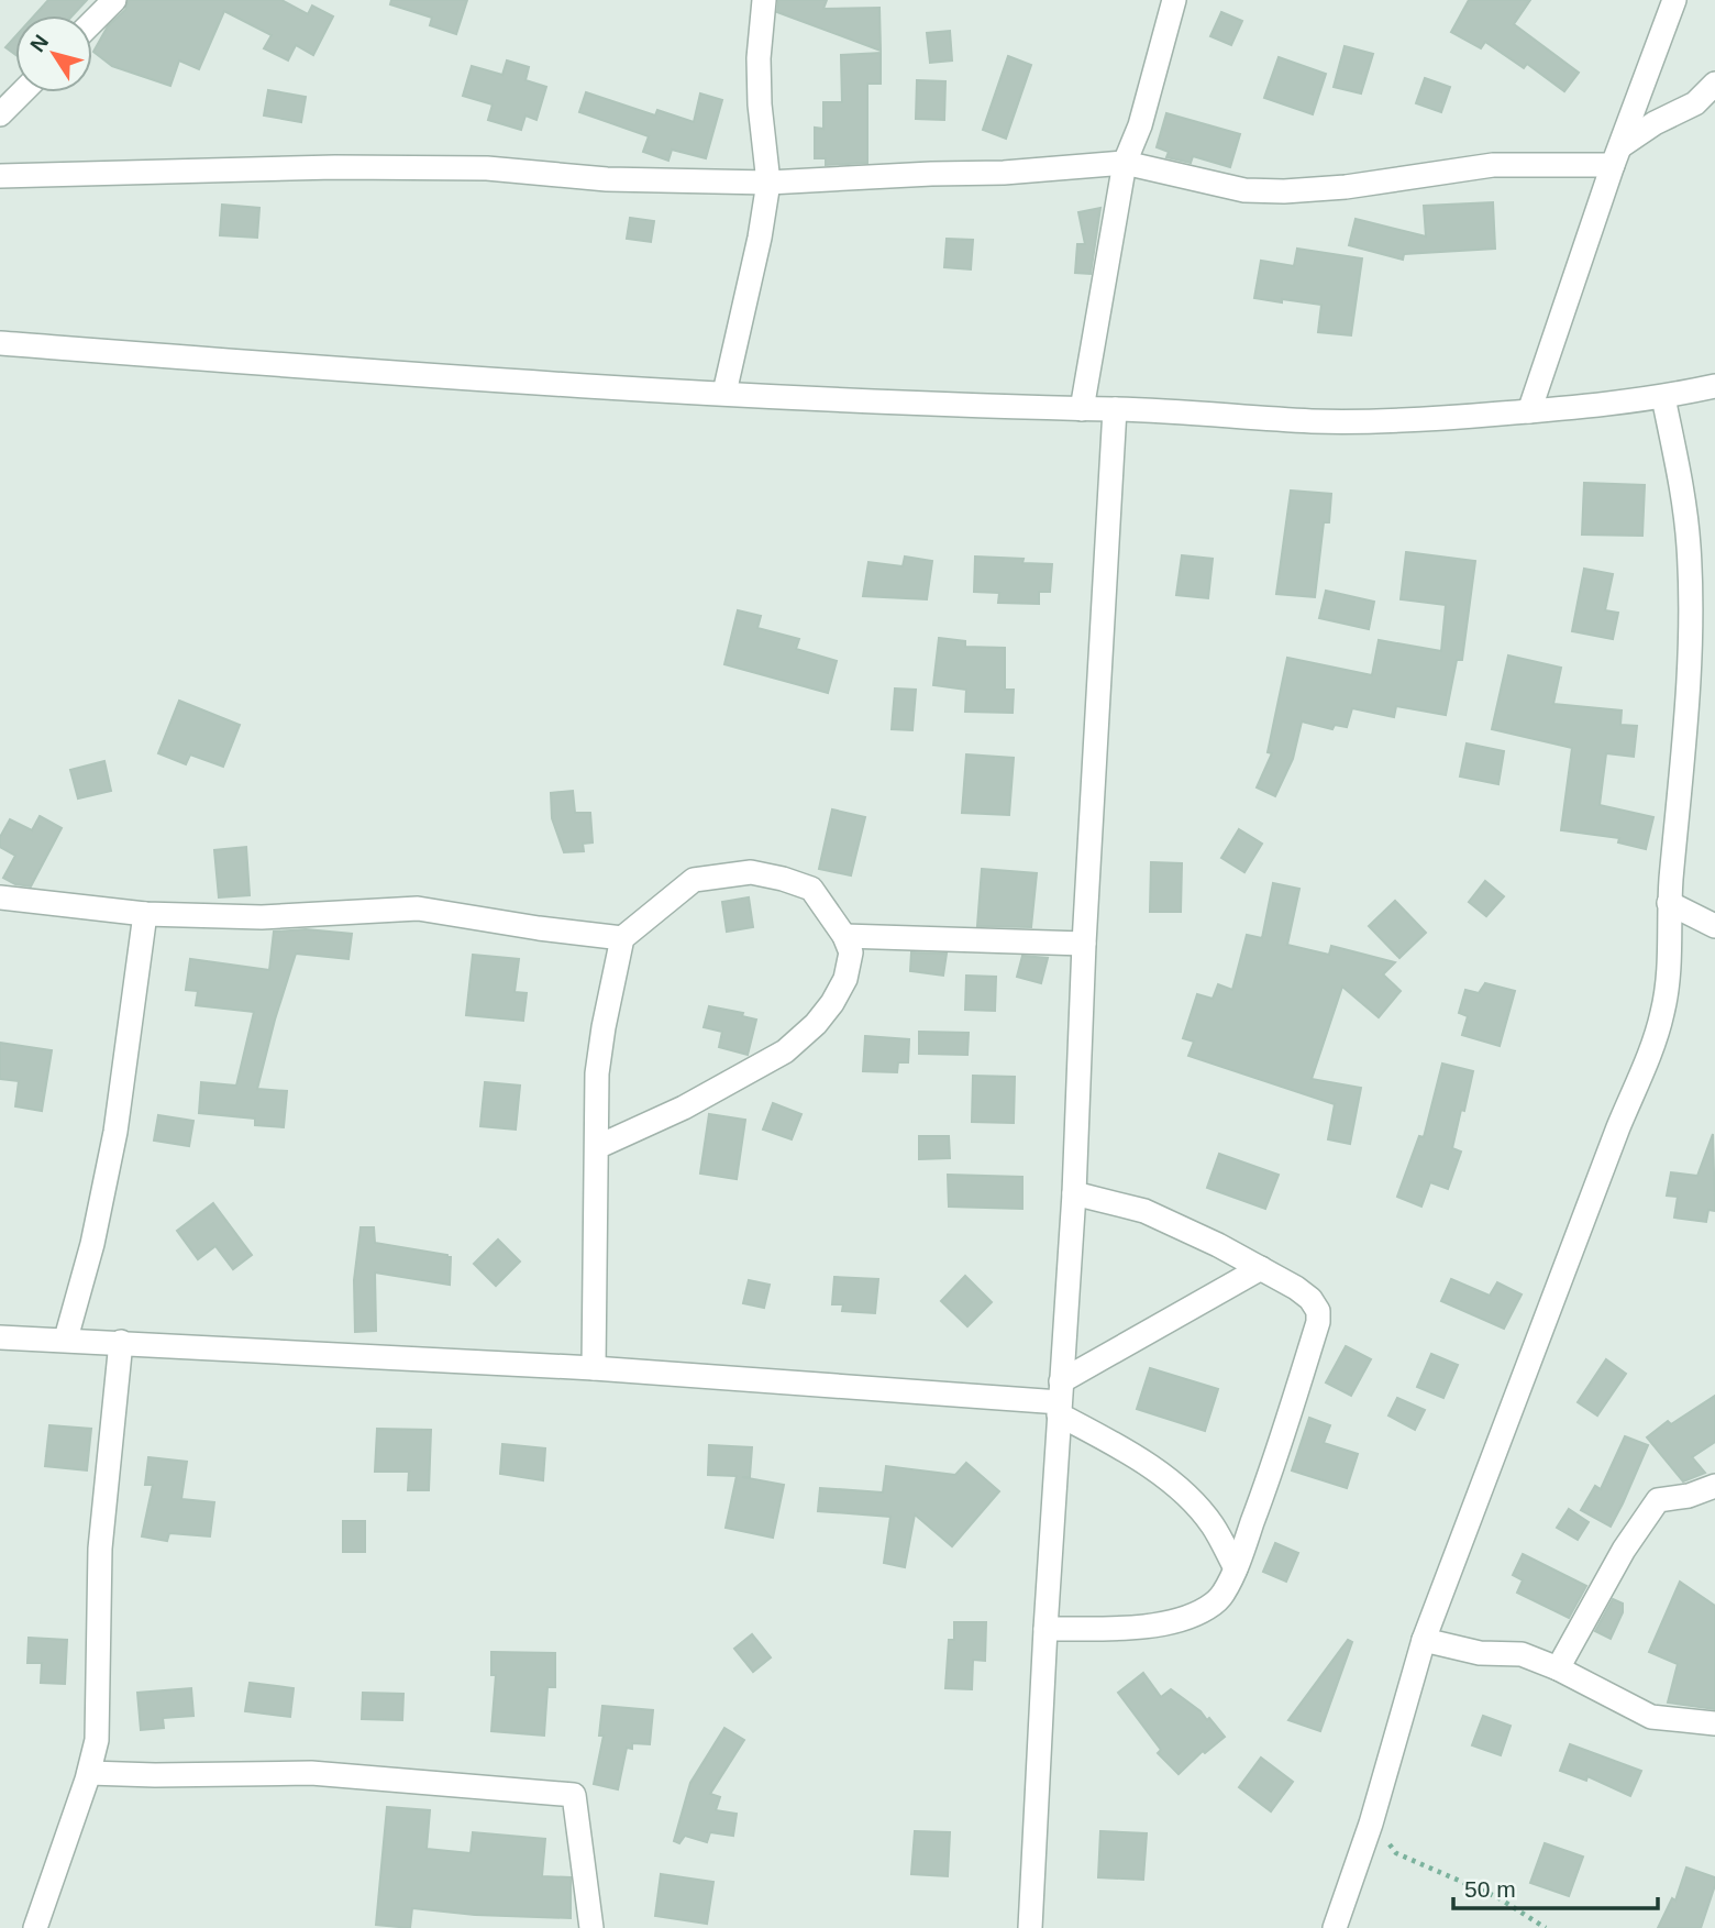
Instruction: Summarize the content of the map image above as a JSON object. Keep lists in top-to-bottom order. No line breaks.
{"scale_bar":"50 m","north":"top left"}
